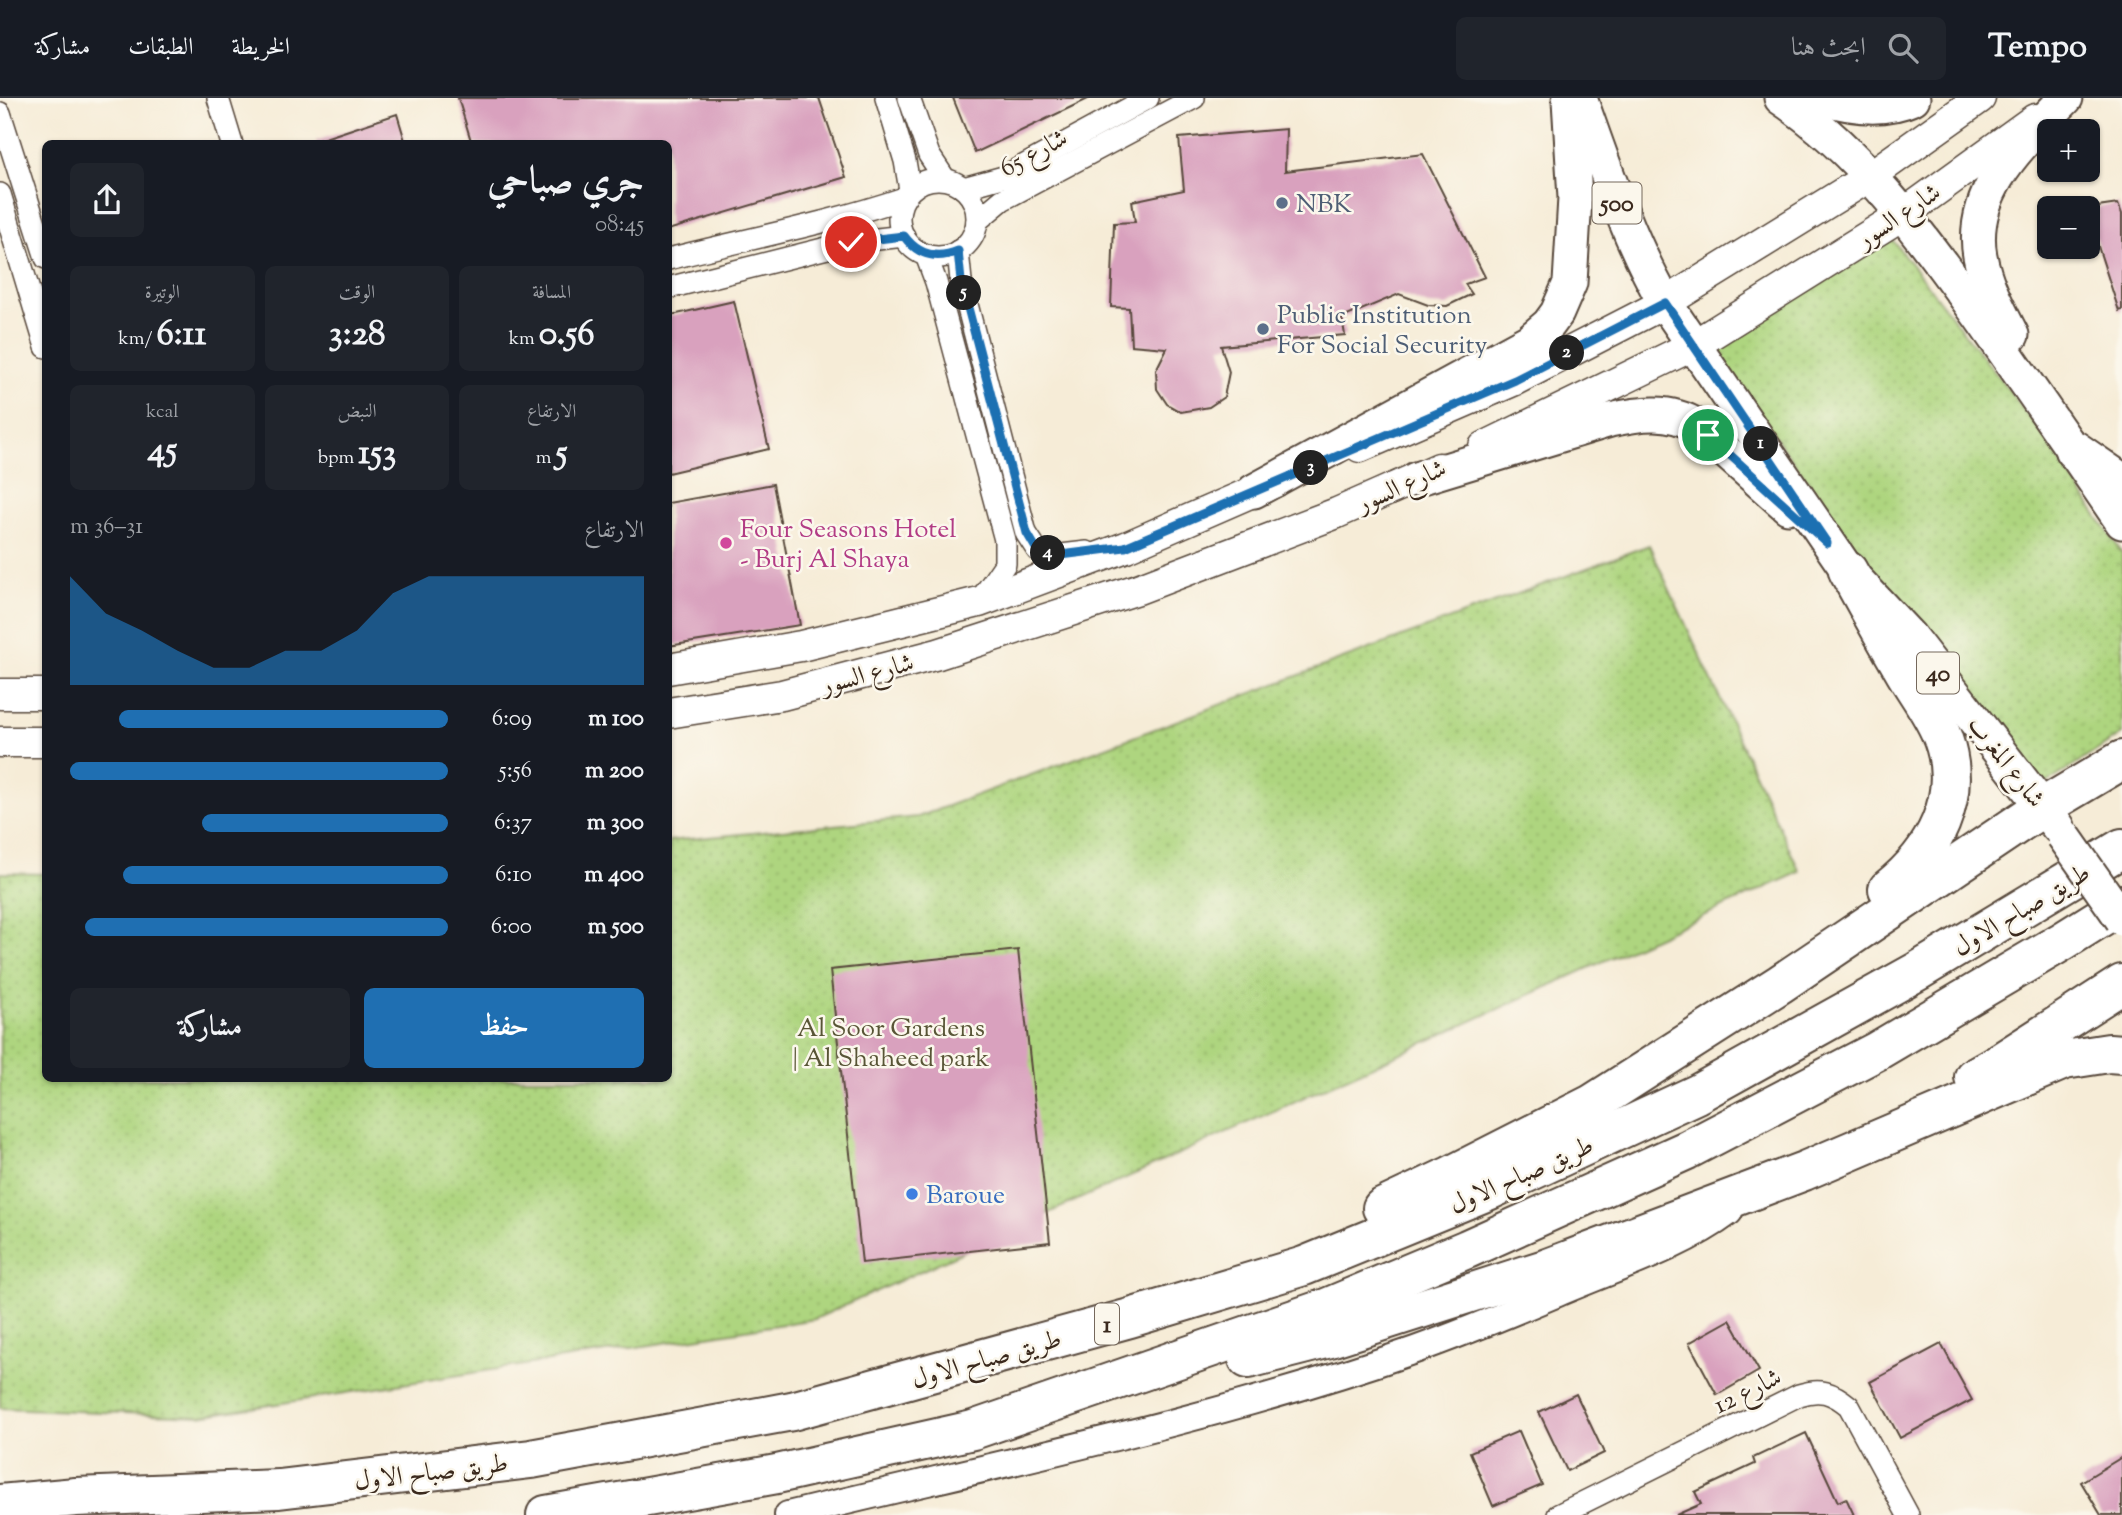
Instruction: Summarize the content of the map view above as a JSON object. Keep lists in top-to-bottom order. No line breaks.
{"streets":{"highway":["طريق صباح الاول","1"],"main road":["500","شارع السور","40","شارع المغرب"],"street":["شارع 65","شارع 12"]},"crossings":[["500","شارع السور"],["500","شارع المغرب"],["شارع السور","شارع المغرب"]],"parks":["Al Soor Gardens | Al Shaheed park"],"places":["NBK","Public Institution For Social Security","Four Seasons Hotel - Burj Al Shaya","Baroue"],"page":{"header":"Tempo","search":"ابحث هنا","nav":["الخريطة","الطبقات","مشاركة"],"map_buttons":["+","−"],"heading":["جري صباحي","08:45"],"stats":[["المسافة","0.56 km"],["الوقت","3:28"],["الوتيرة","6:11 /km"],["الارتفاع","5 m"],["النبض","153 bpm"],["kcal","45"]],"pins":["5","2","1","3","4"],"chart":["الارتفاع","31–36 m"],"list":[{"name":"100 m","note":"6:09"},{"name":"200 m","note":"5:56"},{"name":"300 m","note":"6:37"},{"name":"400 m","note":"6:10"},{"name":"500 m","note":"6:00"}],"buttons":["حفظ","مشاركة"]}}
